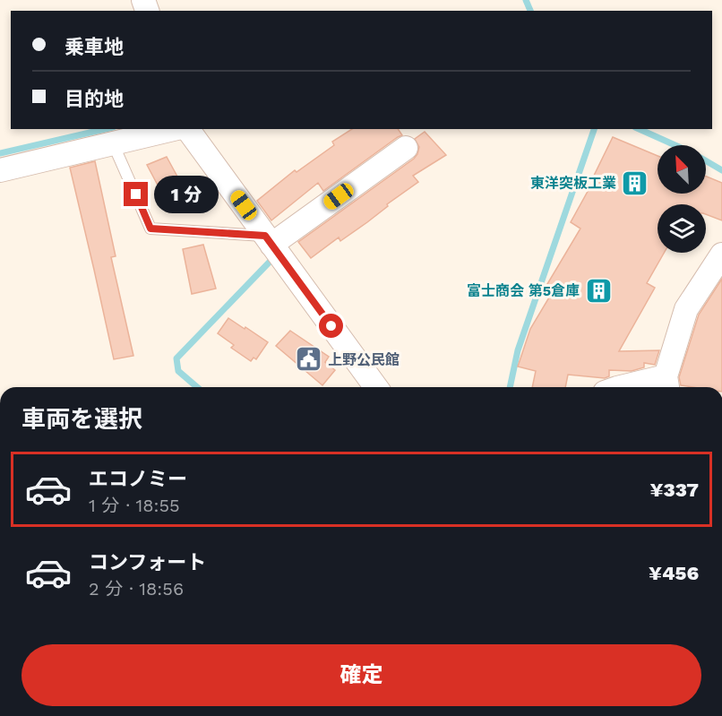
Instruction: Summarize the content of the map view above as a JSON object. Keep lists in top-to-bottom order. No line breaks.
{"places":{"building":["東洋突板工業","富士商会 第5倉庫"],"public building":["上野公民館"]},"north":"top left","page":{"banner":["乗車地","目的地"],"bubble":"1 分","heading":"車両を選択","list":[{"name":"エコノミー","note":"1 分 · 18:55","value":"¥337"},{"name":"コンフォート","note":"2 分 · 18:56","value":"¥456"}],"buttons":"確定"}}
